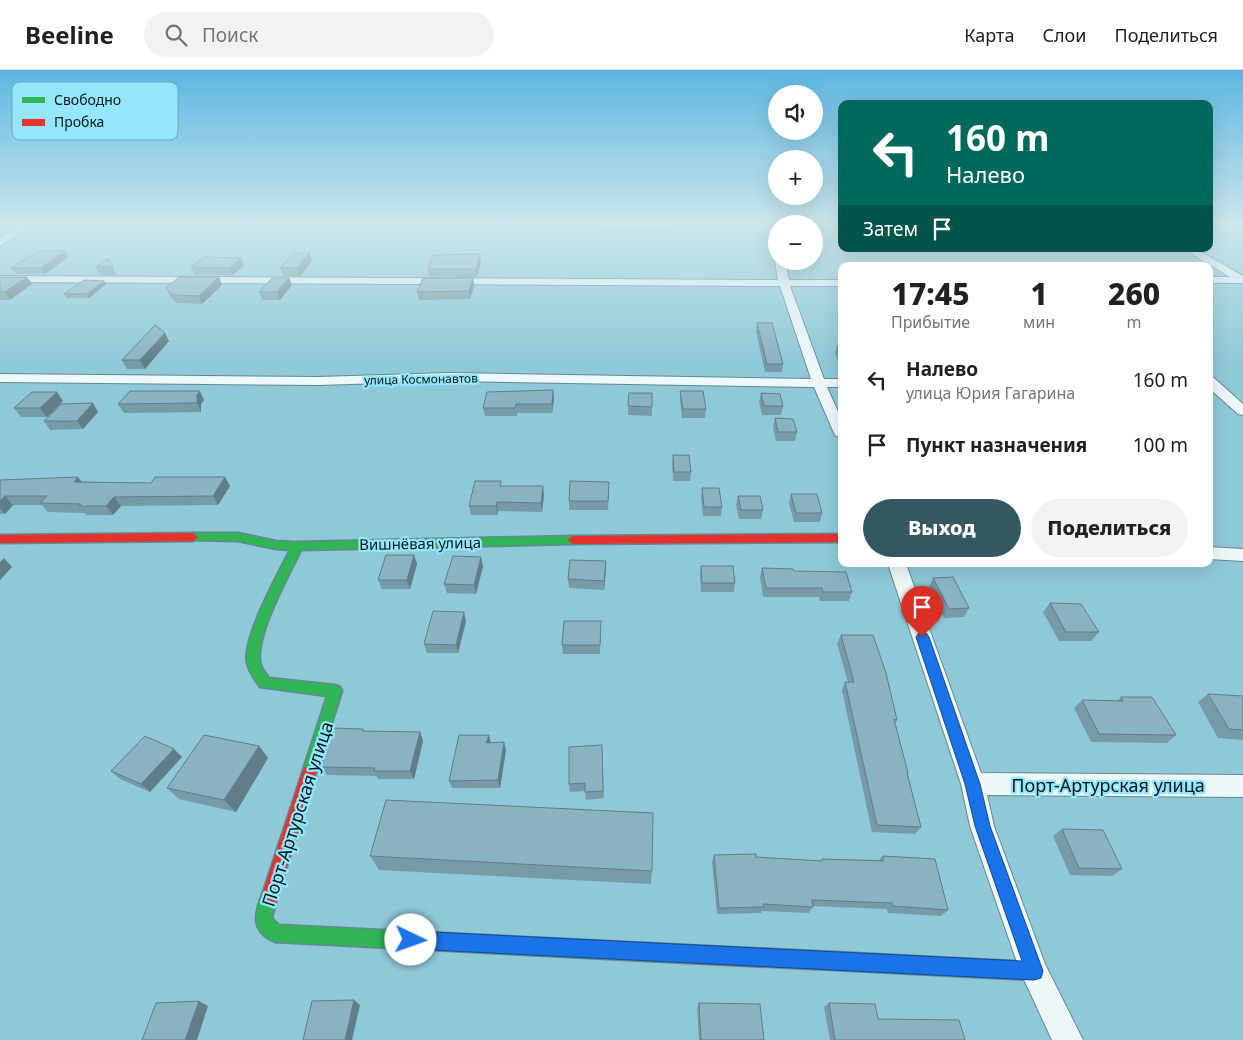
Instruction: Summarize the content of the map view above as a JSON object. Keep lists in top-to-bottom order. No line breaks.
{"streets":{"street":["улица Космонавтов","Вишнёвая улица","Порт-Артурская улица"]},"crossings":[["Вишнёвая улица","Порт-Артурская улица"]],"legend":["Свободно","Пробка"],"page":{"header":"Beeline","search":"Поиск","nav":["Карта","Слои","Поделиться"],"map_buttons":["+","−"],"turn":["160 m","Налево"],"then":"Затем","eta":["17:45","Прибытие","1","мин","260","m"],"list":[{"name":"Налево","note":"улица Юрия Гагарина","value":"160 m"},{"name":"Пункт назначения","value":"100 m"}],"buttons":["Выход","Поделиться"]}}
